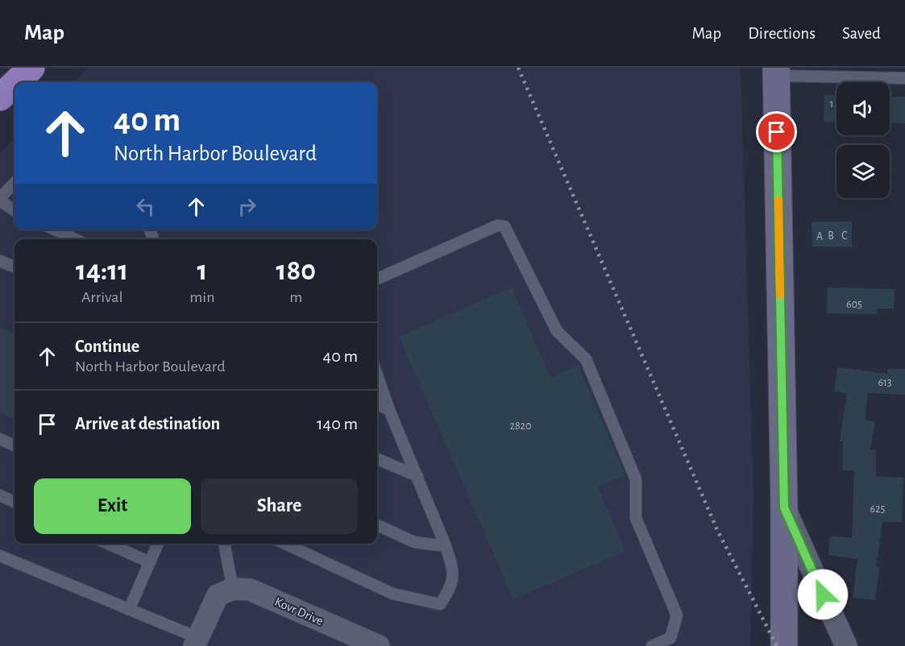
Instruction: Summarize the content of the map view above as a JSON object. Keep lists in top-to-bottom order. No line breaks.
{"streets":{"street":["Kovr Drive"]},"house_numbers":["1","B","C","A","605","613","2820","625"],"page":{"header":"Map","nav":["Map","Directions","Saved"],"turn":["40 m","North Harbor Boulevard"],"eta":["14:11","Arrival","1","min","180","m"],"list":[{"name":"Continue","note":"North Harbor Boulevard","value":"40 m"},{"name":"Arrive at destination","value":"140 m"}],"buttons":["Exit","Share"]}}
